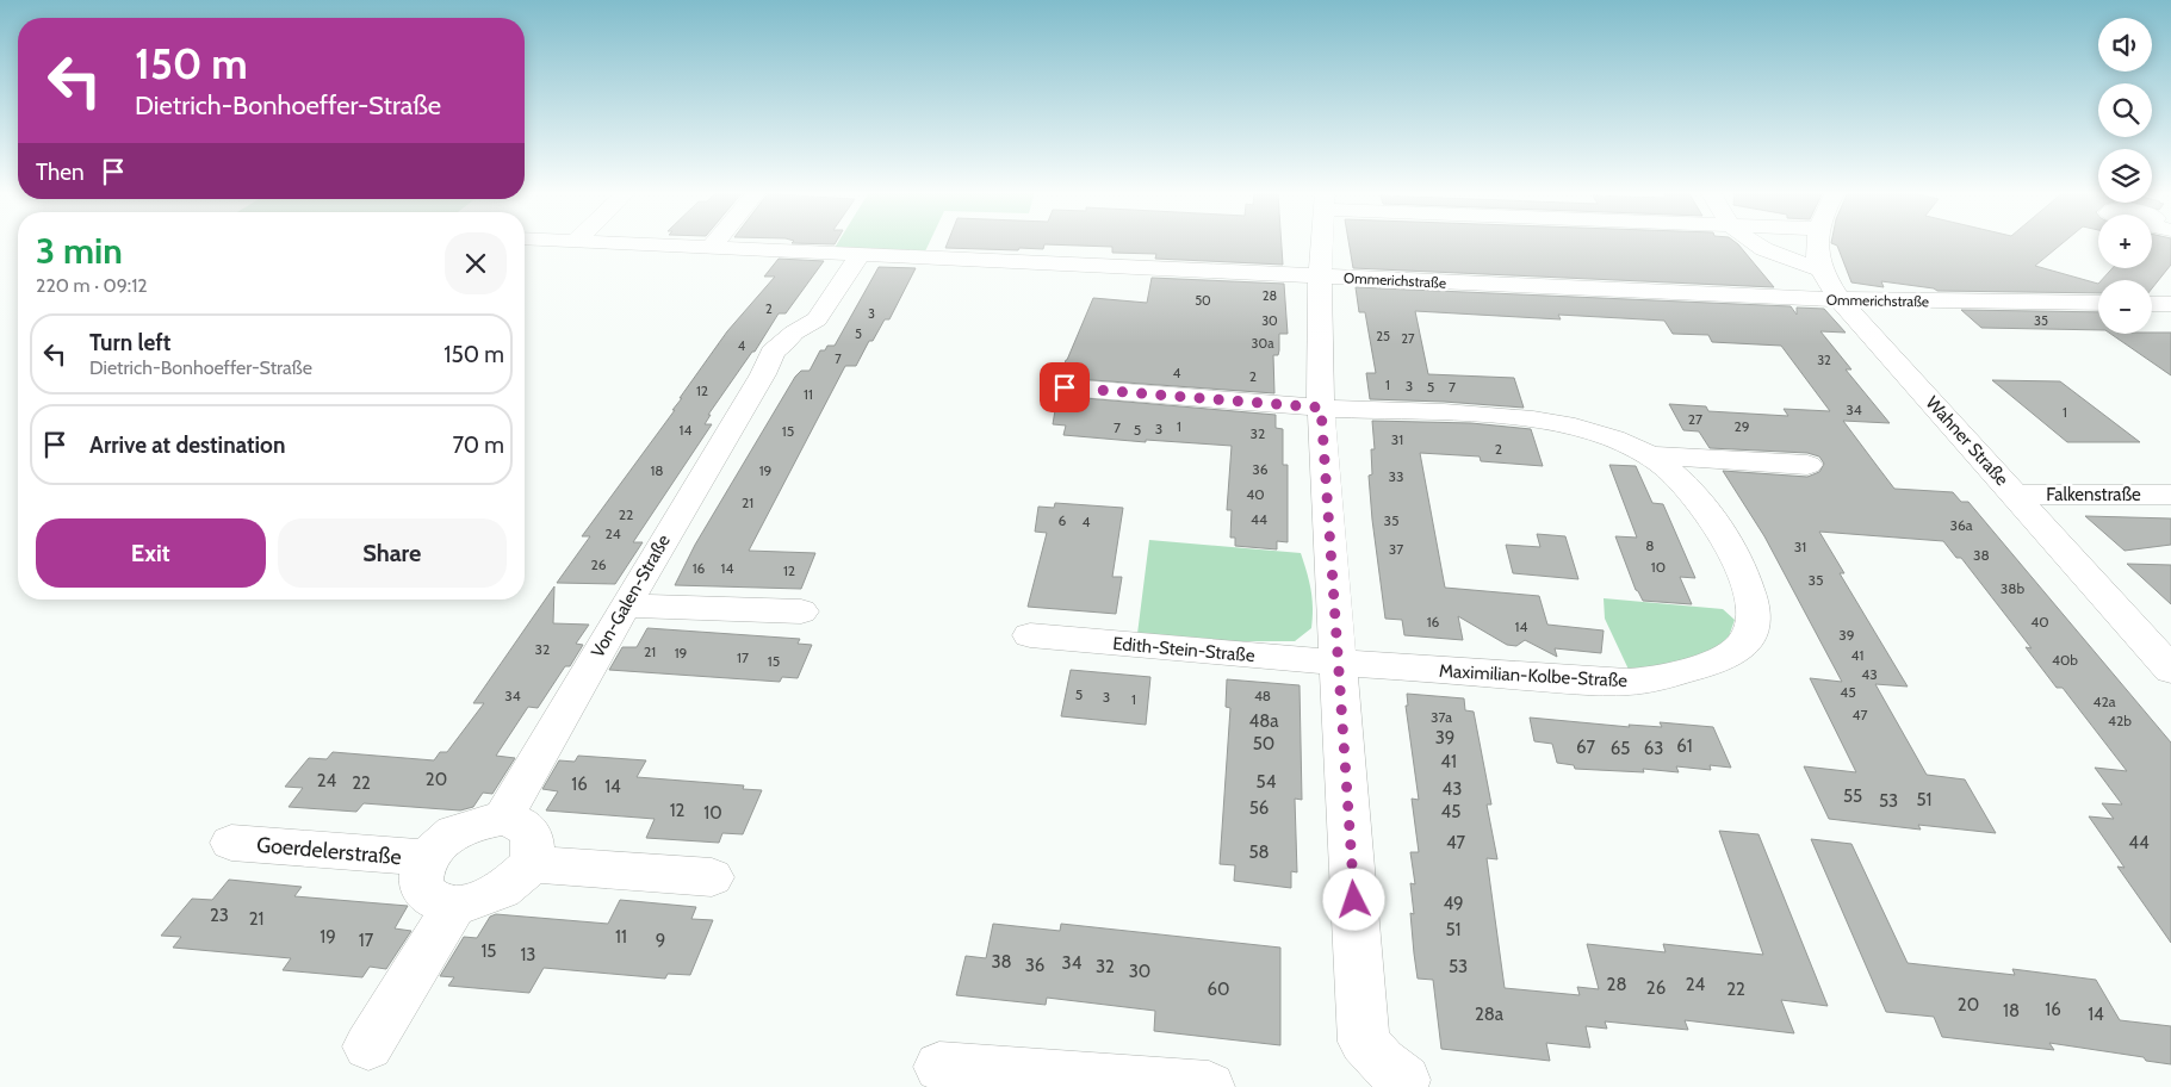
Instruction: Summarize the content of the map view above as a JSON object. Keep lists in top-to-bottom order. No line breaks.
{"streets":{"street":["Ommerichstraße","Wahner Straße","Falkenstraße","Von-Galen-Straße","Edith-Stein-Straße","Maximilian-Kolbe-Straße","Goerdelerstraße"]},"crossings":[["Ommerichstraße","Wahner Straße"],["Ommerichstraße","Von-Galen-Straße"],["Wahner Straße","Falkenstraße"],["Von-Galen-Straße","Goerdelerstraße"],["Edith-Stein-Straße","Maximilian-Kolbe-Straße"]],"house_numbers":["28","50","2","3","30","35","5","25","27","30a","4","7","32","4","2","1","3","5","7","12","11","34","1","27","1","29","7","3","14","5","15","32","31","2","36","18","19","33","40","21","22","44","6","35","4","36a","24","8","31","37","38","26","10","16","14","12","35","38b","16","40","14","39","32","21","19","41","17","40b","15","43","45","5","34","48","3","1","42a","47","37a","42b","48a","39","50","61","67","65","63","41","20","24","54","22","16","14","43","55","51","53","56","12","45","10","47","44","58","49","23","21","51","19","11","17","9","15","13","38","34","36","32","53","30","28","24","26","60","22","20","16","18","28a","14"],"page":{"map_buttons":["+","−"],"turn":["150 m","Dietrich-Bonhoeffer-Straße"],"then":"Then","heading":["3 min","220 m · 09:12"],"list":[{"name":"Turn left","note":"Dietrich-Bonhoeffer-Straße","value":"150 m"},{"name":"Arrive at destination","value":"70 m"}],"buttons":["Exit","Share"]}}
